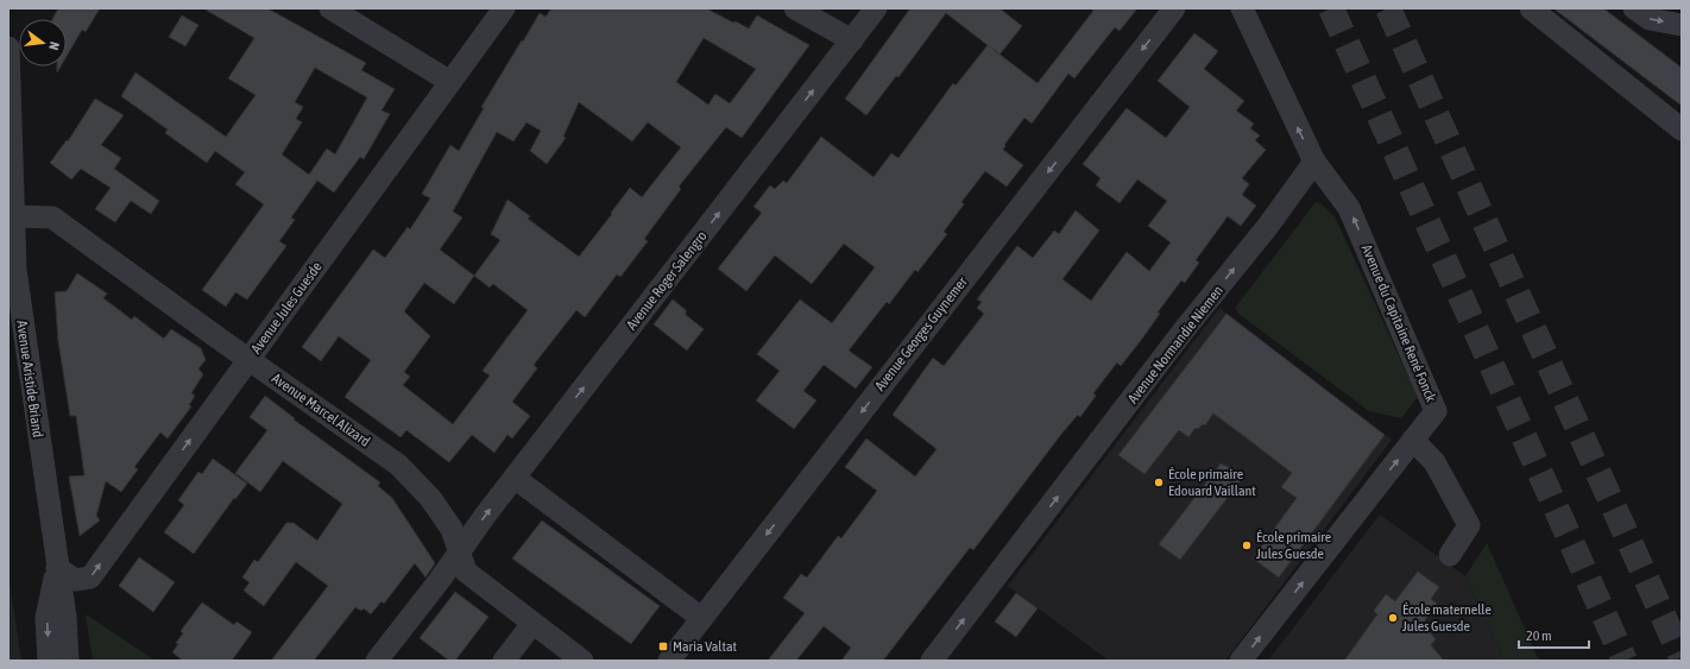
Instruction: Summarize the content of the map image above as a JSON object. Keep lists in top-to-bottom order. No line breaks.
{"streets":{"street":["Avenue Roger Salengro","Avenue Jules Guesde","Avenue du Capitaine René Fonck","Avenue Georges Guynemer","Avenue Normandie Niemen","Avenue Aristide Briand","Avenue Marcel Alizard"]},"crossings":[["Avenue Roger Salengro","Avenue Marcel Alizard"],["Avenue Jules Guesde","Avenue Aristide Briand"],["Avenue Jules Guesde","Avenue Marcel Alizard"],["Avenue du Capitaine René Fonck","Avenue Normandie Niemen"],["Avenue Aristide Briand","Avenue Marcel Alizard"]],"one_way":["Avenue Roger Salengro","Avenue Jules Guesde","Avenue du Capitaine René Fonck","Avenue Georges Guynemer","Avenue Normandie Niemen"],"places":{"other":["École primaire Edouard Vaillant","École primaire Jules Guesde","École maternelle Jules Guesde"],"transit":["Maria Valtat"]},"scale_bar":"20 m","north":"right"}
